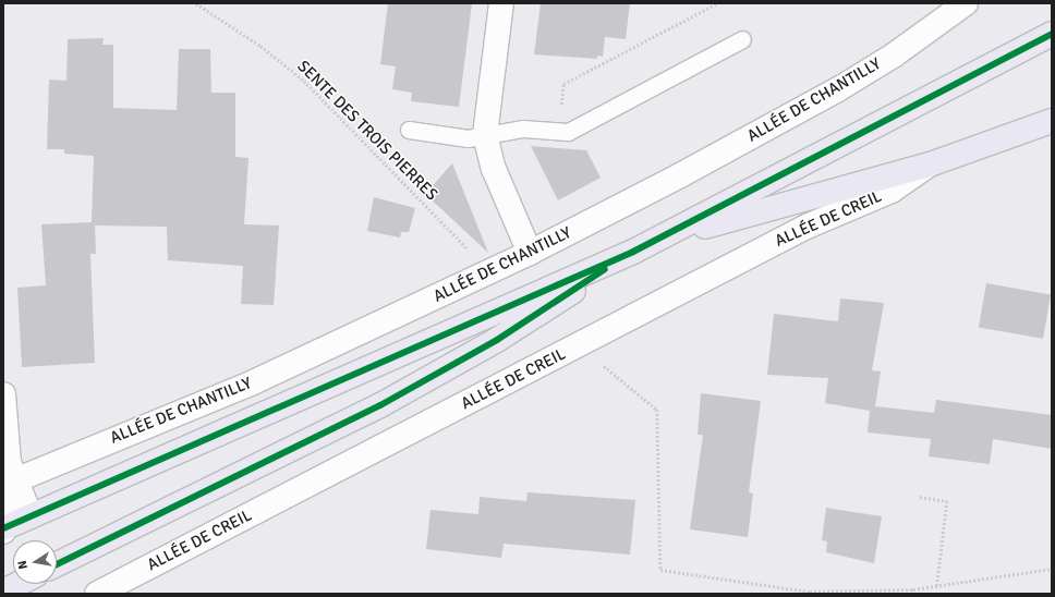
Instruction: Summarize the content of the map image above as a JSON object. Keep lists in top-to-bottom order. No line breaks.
{"streets":{"street":["ALLÉE DE CHANTILLY","ALLÉE DE CREIL"],"path":["SENTE DES TROIS PIERRES"]},"crossings":[["ALLÉE DE CHANTILLY","SENTE DES TROIS PIERRES"]],"north":"left"}
